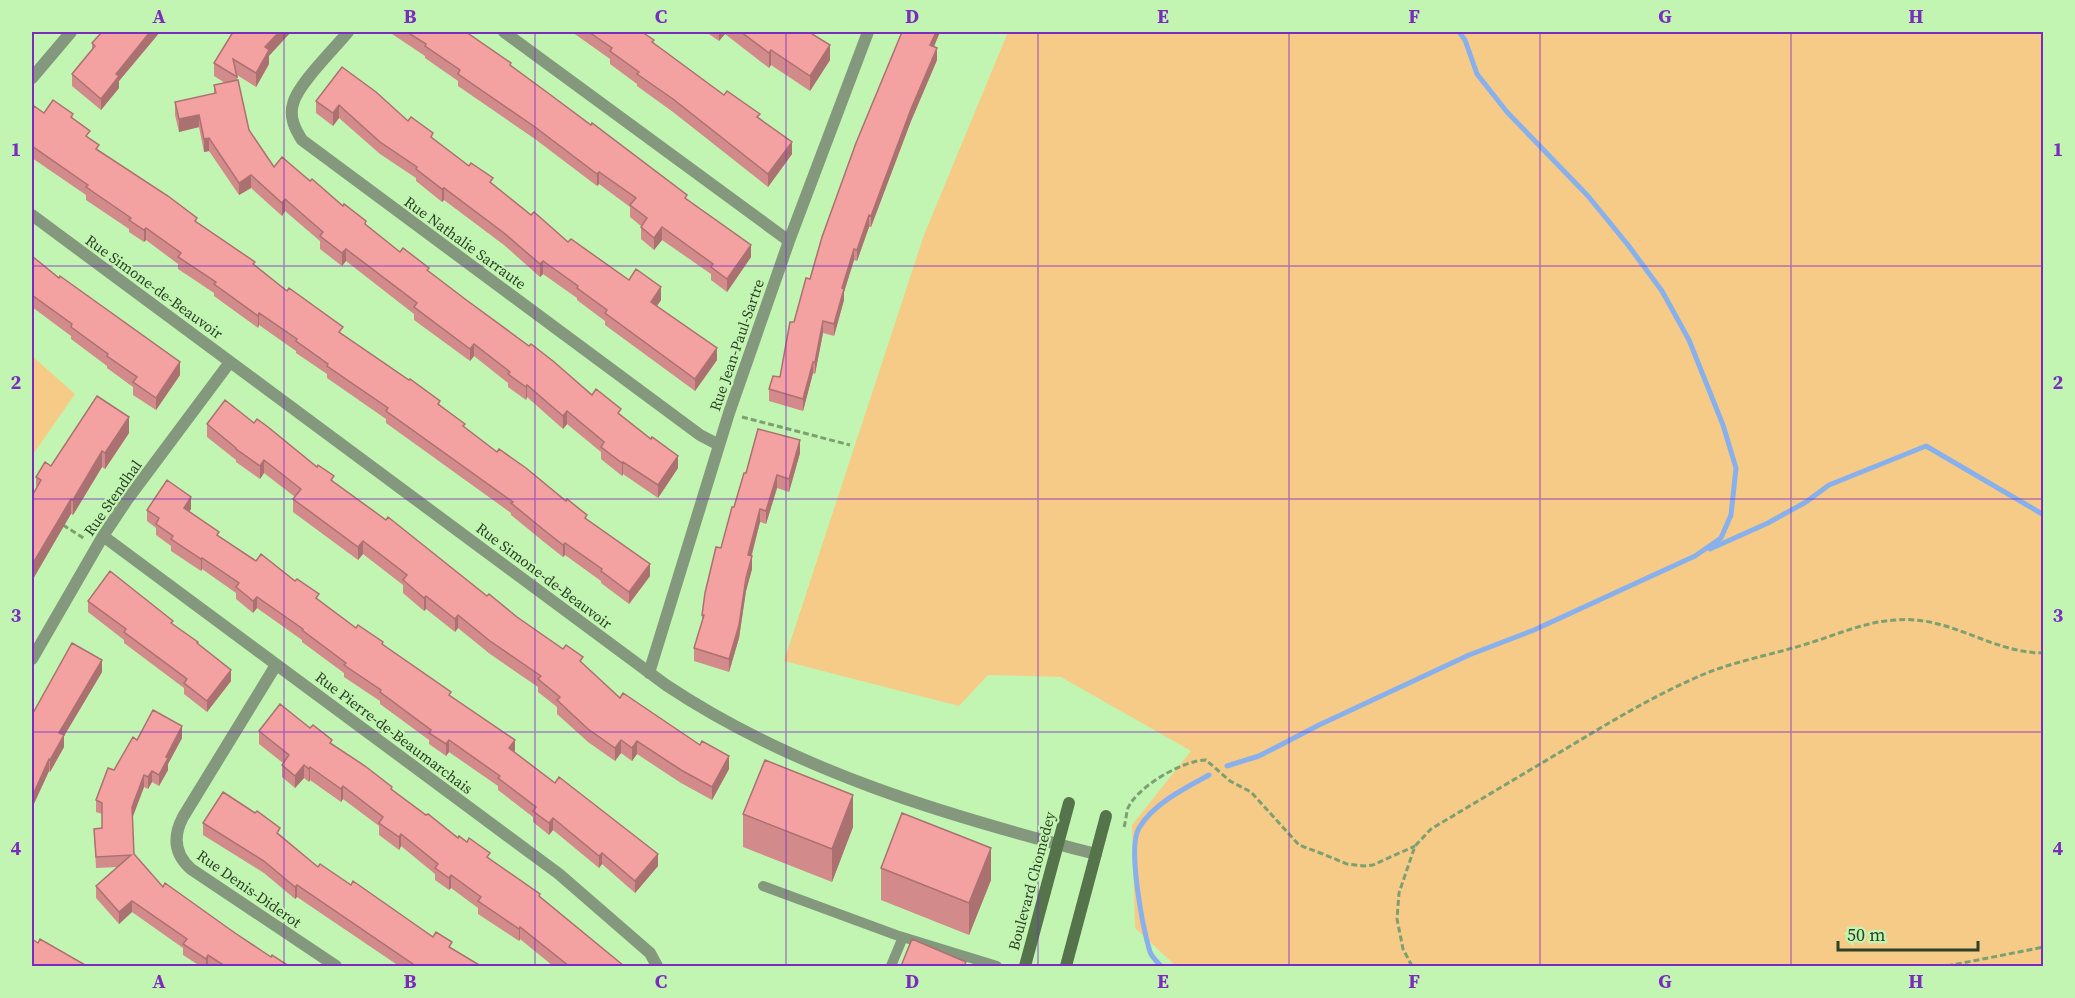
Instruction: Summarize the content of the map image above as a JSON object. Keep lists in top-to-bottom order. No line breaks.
{"streets":{"street":["Rue Nathalie Sarraute","Rue Simone-de-Beauvoir","Rue Jean-Paul-Sartre","Rue Stendhal","Rue Pierre-de-Beaumarchais","Boulevard Chomedey","Rue Denis-Diderot"]},"crossings":[["Rue Nathalie Sarraute","Rue Jean-Paul-Sartre"],["Rue Simone-de-Beauvoir","Rue Jean-Paul-Sartre"],["Rue Simone-de-Beauvoir","Rue Stendhal"],["Rue Simone-de-Beauvoir","Boulevard Chomedey"],["Rue Stendhal","Rue Pierre-de-Beaumarchais"],["Rue Pierre-de-Beaumarchais","Rue Denis-Diderot"]],"scale_bar":"50 m","grid":{"columns":["A","B","C","D","E","F","G","H"],"rows":["1","2","3","4"]}}
